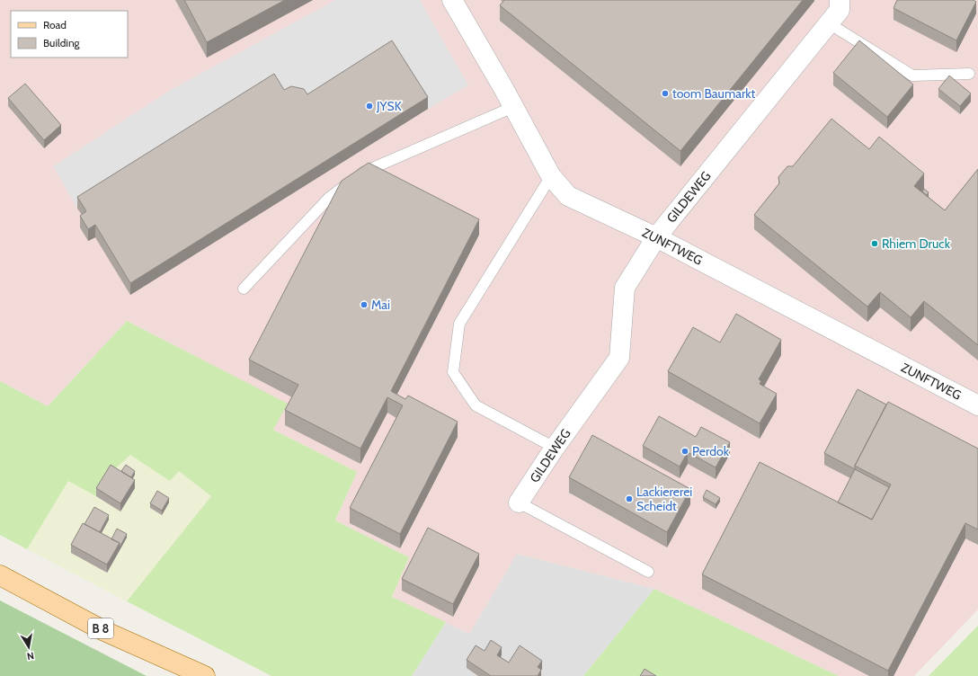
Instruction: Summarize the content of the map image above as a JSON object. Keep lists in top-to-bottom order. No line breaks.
{"streets":{"main road":["B 8"],"street":["GILDEWEG","ZUNFTWEG"]},"crossings":[["GILDEWEG","ZUNFTWEG"]],"places":["toom Baumarkt","JYSK","Rhiem Druck","Mai","Perdok","Lackiererei Scheidt"],"legend":["Road","Building"],"north":"bottom"}
